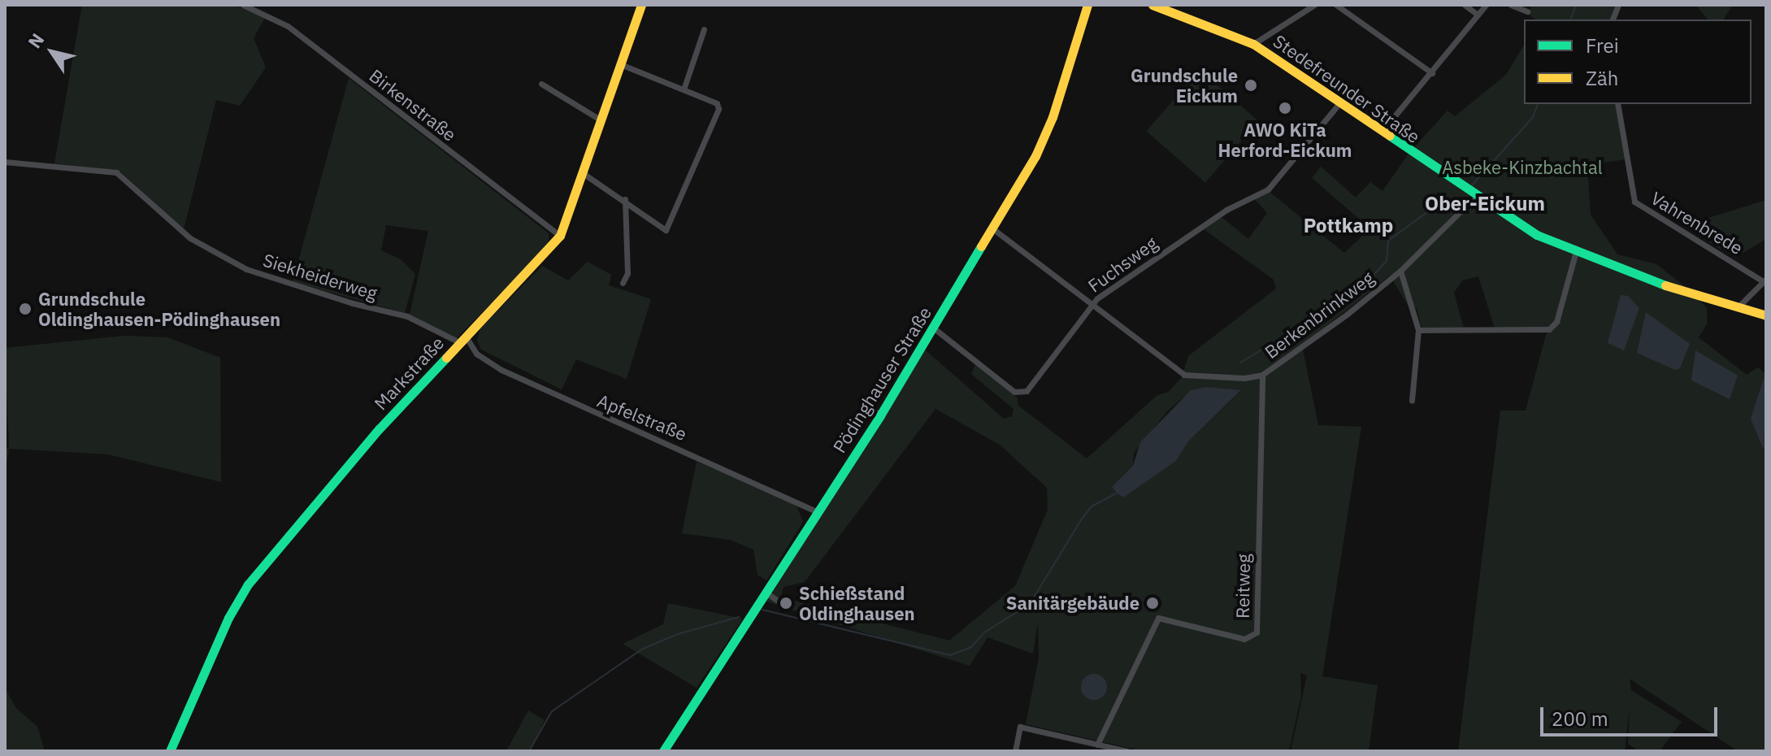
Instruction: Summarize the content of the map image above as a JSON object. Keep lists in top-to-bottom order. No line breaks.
{"streets":{"street":["Stedefreunder Straße","Birkenstraße","Vahrenbrede","Fuchsweg","Siekheiderweg","Berkenbrinkweg","Markstraße","Pödinghauser Straße","Apfelstraße","Reitweg"]},"crossings":[["Stedefreunder Straße","Vahrenbrede"],["Stedefreunder Straße","Fuchsweg"],["Stedefreunder Straße","Berkenbrinkweg"],["Birkenstraße","Markstraße"],["Fuchsweg","Berkenbrinkweg"],["Fuchsweg","Pödinghauser Straße"],["Siekheiderweg","Markstraße"],["Siekheiderweg","Apfelstraße"],["Berkenbrinkweg","Pödinghauser Straße"],["Berkenbrinkweg","Reitweg"],["Markstraße","Apfelstraße"],["Pödinghauser Straße","Apfelstraße"]],"districts":["Ober-Eickum","Pottkamp"],"parks":["Asbeke-Kinzbachtal"],"places":["Grundschule Eickum","AWO KiTa Herford-Eickum","Grundschule Oldinghausen-Pödinghausen","Schießstand Oldinghausen","Sanitärgebäude"],"legend":["Frei","Zäh"],"scale_bar":"200 m","north":"top left"}
